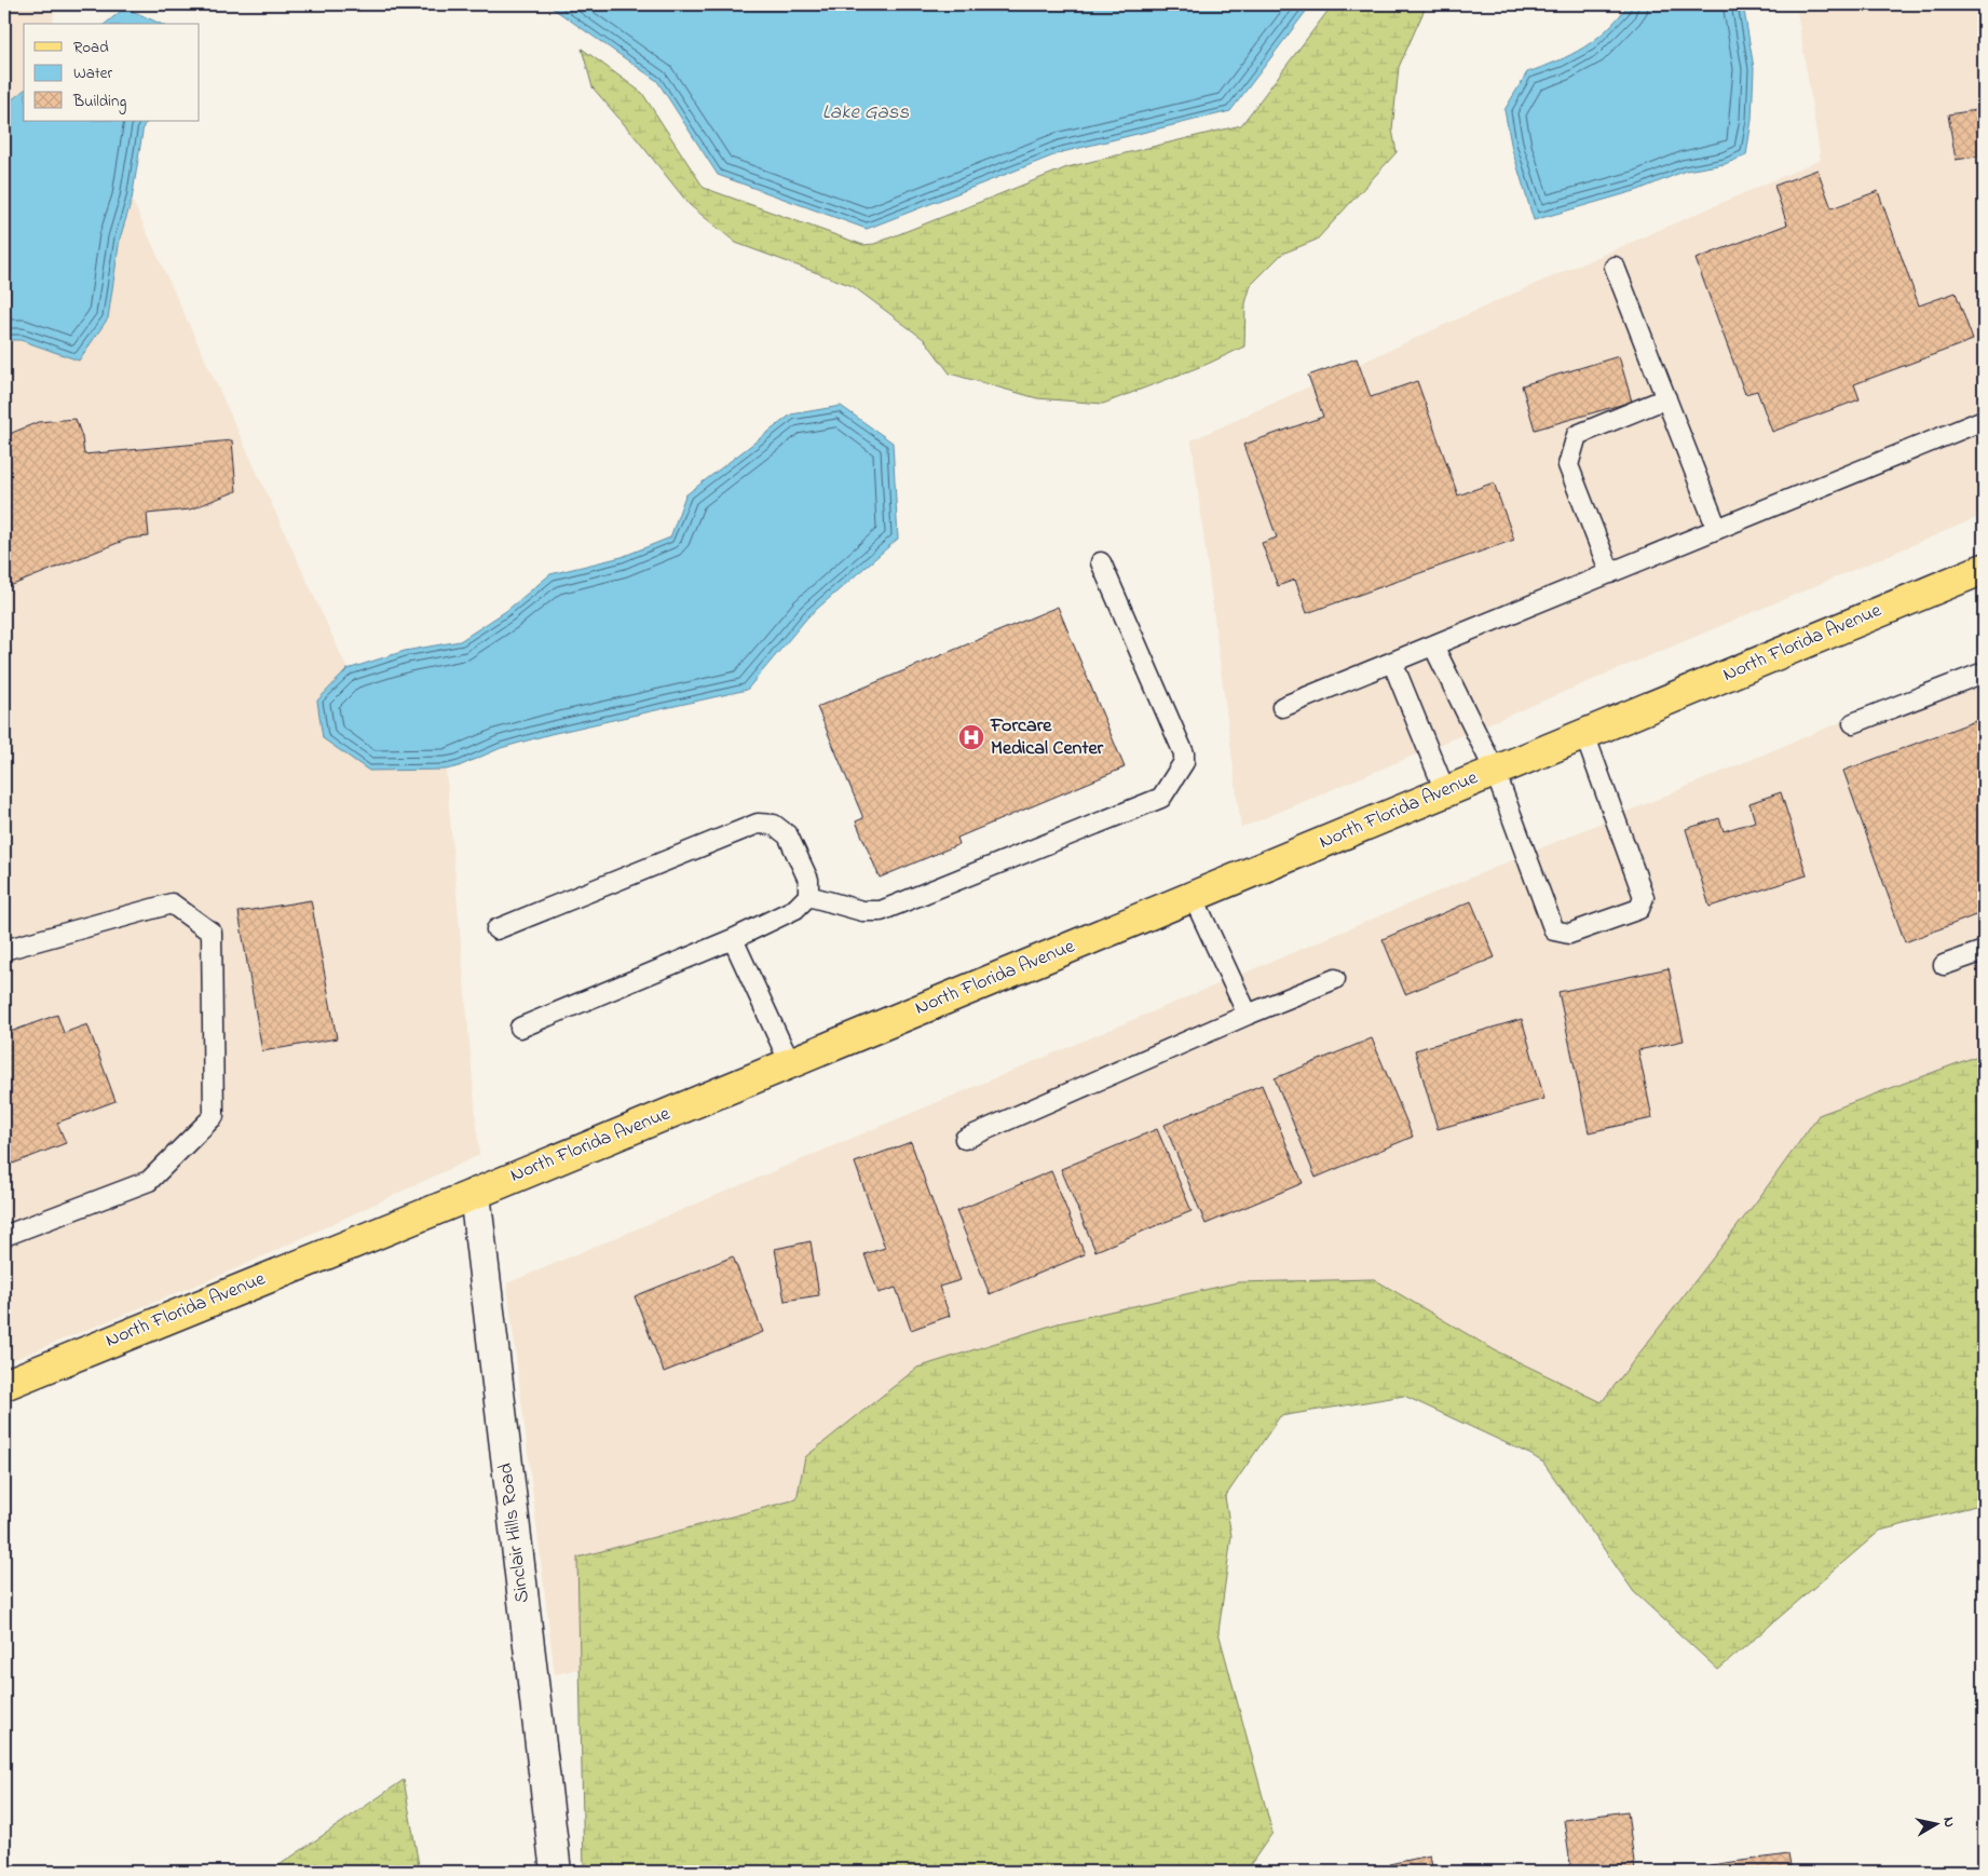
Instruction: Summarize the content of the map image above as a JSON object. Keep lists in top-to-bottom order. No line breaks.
{"streets":{"main road":["North Florida Avenue"],"street":["Sinclair Hills Road"]},"crossings":[["North Florida Avenue","Sinclair Hills Road"]],"water":["Lake Gass"],"places":{"hospital":["Forcare Medical Center"]},"legend":["Road","Water","Building"],"north":"right"}
